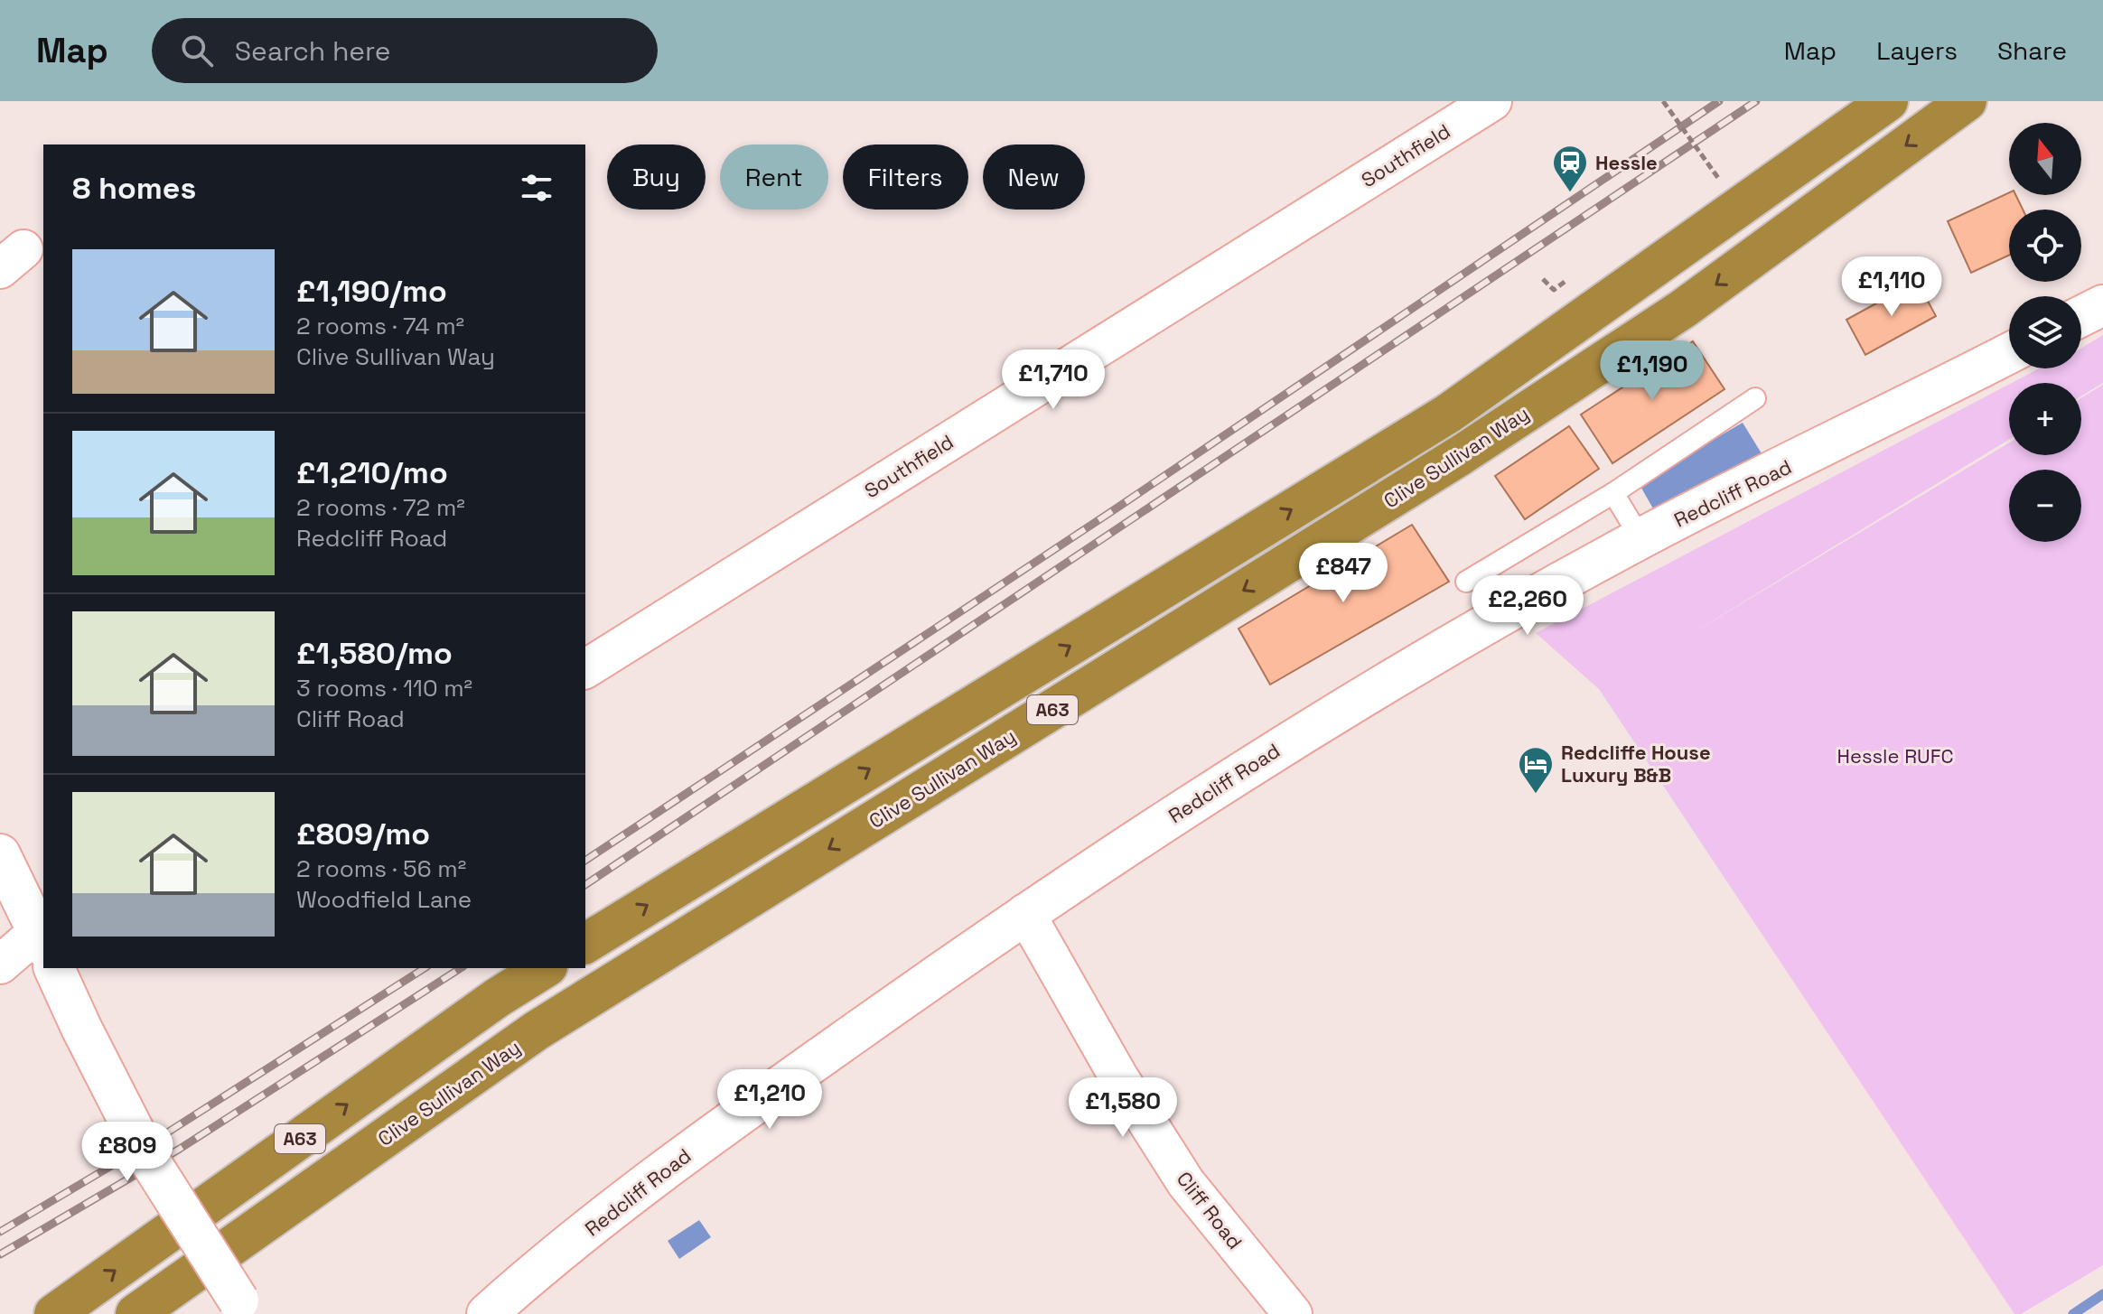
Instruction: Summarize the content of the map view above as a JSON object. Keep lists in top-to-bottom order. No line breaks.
{"streets":{"highway":["Clive Sullivan Way","A63"],"street":["Southfield","Redcliff Road","Cliff Road"]},"crossings":[["Redcliff Road","Cliff Road"]],"parks":["Hessle RUFC"],"places":{"station":["Hessle"],"hotel":["Redcliffe House Luxury B&B"]},"north":"top","page":{"header":"Map","search":"Search here","nav":["Map","Layers","Share"],"map_buttons":["+","−"],"chip":["Buy","Rent","Filters","New"],"heading":"8 homes","list":[{"name":"£1,190/mo","note":"2 rooms · 74 m² · Clive Sullivan Way"},{"name":"£1,210/mo","note":"2 rooms · 72 m² · Redcliff Road"},{"name":"£1,580/mo","note":"3 rooms · 110 m² · Cliff Road"},{"name":"£809/mo","note":"2 rooms · 56 m² · Woodfield Lane"}],"price":["£1,110","£1,190","£1,710","£847","£2,260","£1,210","£1,580","£809"]}}
